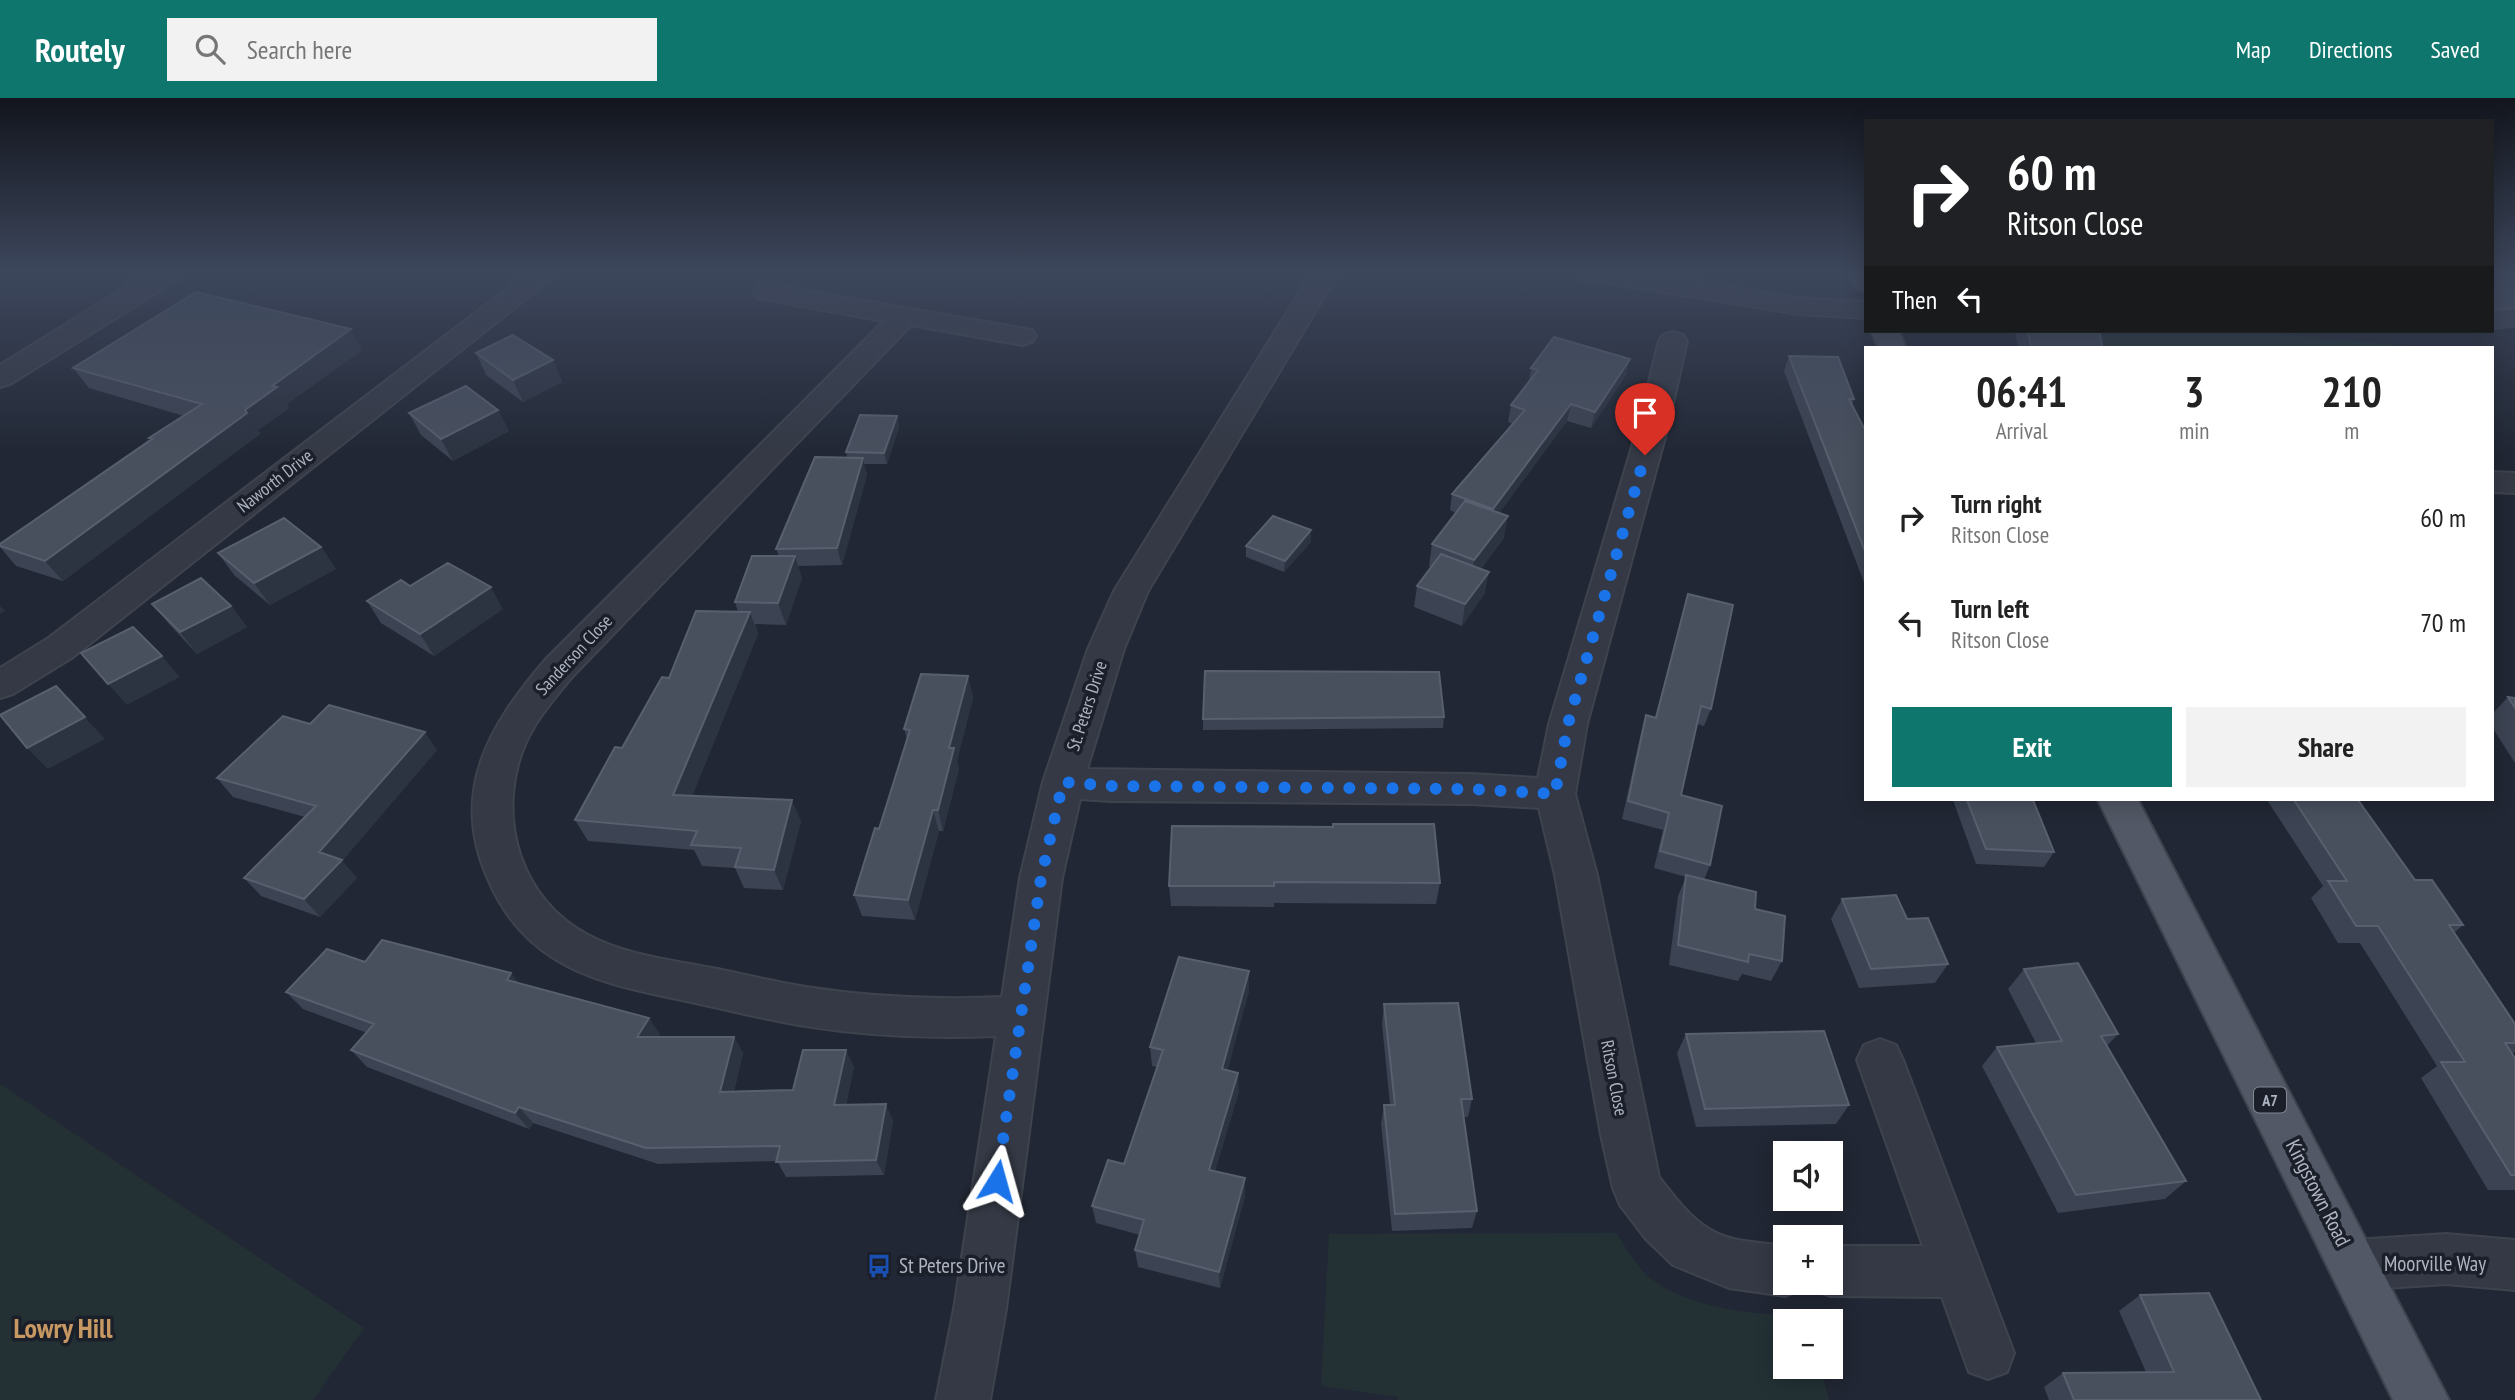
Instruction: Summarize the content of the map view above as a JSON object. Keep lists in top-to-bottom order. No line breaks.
{"streets":{"main road":["A7","Kingstown Road"],"street":["Naworth Drive","Sanderson Close","St. Peters Drive","Ritson Close","Moorville Way"]},"crossings":[["Sanderson Close","St. Peters Drive"],["Kingstown Road","Moorville Way"]],"districts":["Lowry Hill"],"places":{"bus stop":["St Peters Drive"]},"page":{"header":"Routely","search":"Search here","nav":["Map","Directions","Saved"],"turn":["60 m","Ritson Close"],"then":"Then","eta":["06:41","Arrival","3","min","210","m"],"list":[{"name":"Turn right","note":"Ritson Close","value":"60 m"},{"name":"Turn left","note":"Ritson Close","value":"70 m"}],"buttons":["Exit","Share"],"map_buttons":["+","−"]}}
